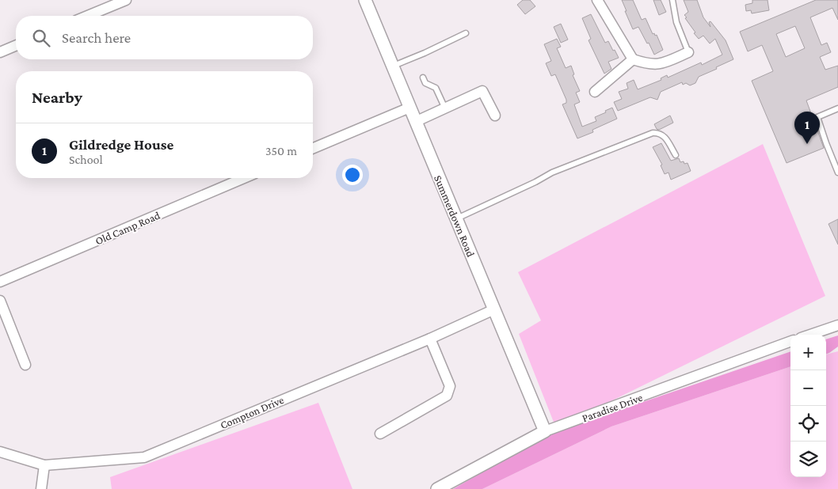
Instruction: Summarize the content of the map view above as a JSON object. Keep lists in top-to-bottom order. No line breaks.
{"streets":{"street":["Summerdown Road","Old Camp Road","Paradise Drive","Compton Drive"]},"crossings":[["Summerdown Road","Paradise Drive"],["Summerdown Road","Compton Drive"]],"page":{"search":"Search here","heading":"Nearby","pins":"1","list":[{"mark":"1","name":"Gildredge House","note":"School","value":"350 m"}],"map_buttons":["+","−"]}}
